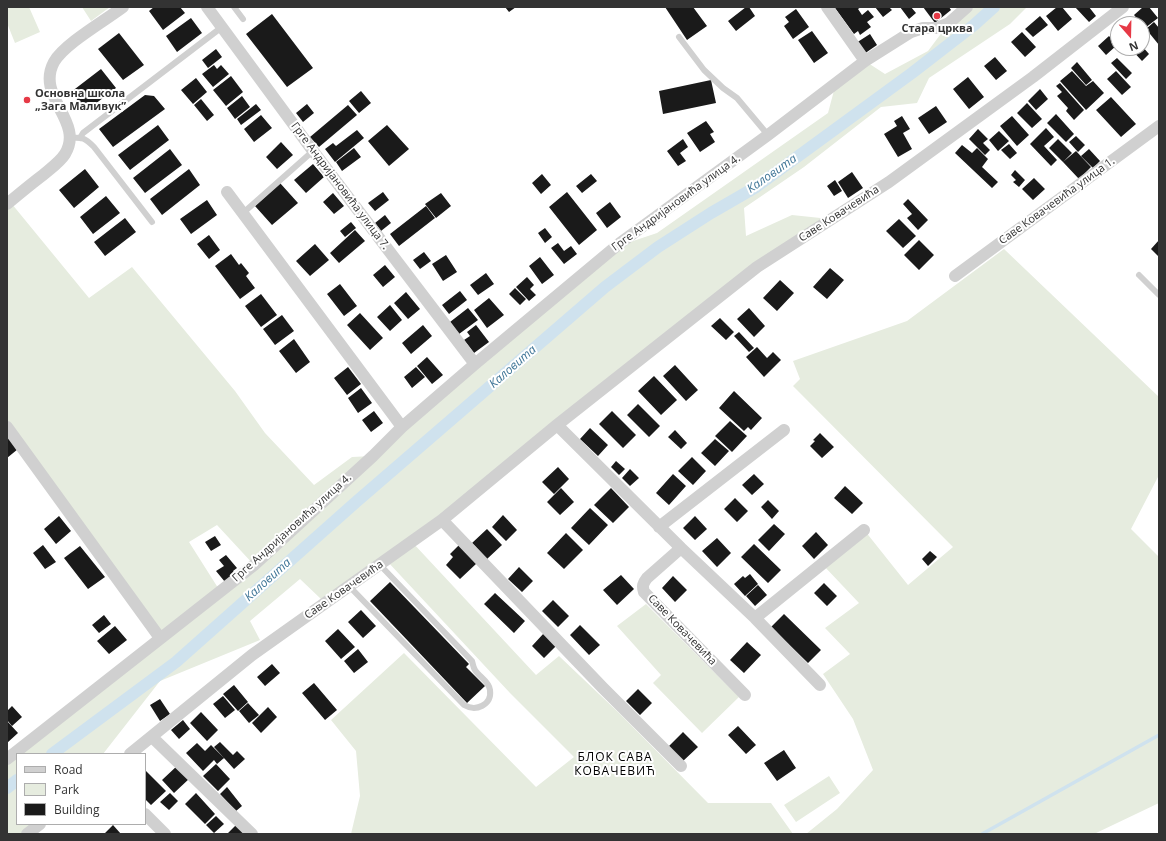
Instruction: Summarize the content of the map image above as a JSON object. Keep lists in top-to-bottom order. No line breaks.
{"streets":{"street":["Грге Андријановића улица 7.","Саве Ковачевића улица 1.","Грге Андријановића улица 4.","Саве Ковачевића"]},"crossings":[["Грге Андријановића улица 7.","Грге Андријановића улица 4."]],"districts":["БЛОК САВА КОВАЧЕВИЋ"],"water":["Каловита"],"places":["Стара црква","Основна школа „Зага Маливук”"],"legend":["Road","Park","Building"],"north":"bottom"}
